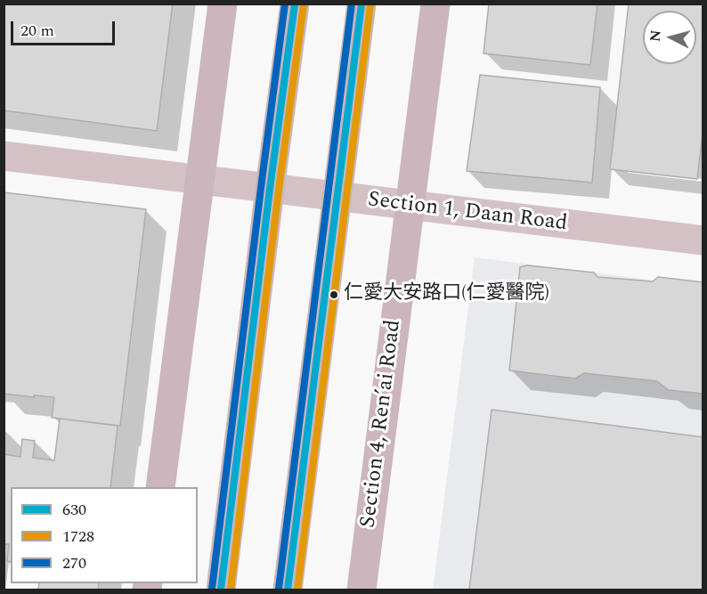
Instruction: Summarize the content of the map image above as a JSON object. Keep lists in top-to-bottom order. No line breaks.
{"streets":{"main road":["Section 4, Ren’ai Road"],"street":["Section 1, Daan Road"]},"crossings":[["Section 1, Daan Road","Section 4, Ren’ai Road"]],"places":["仁愛大安路口(仁愛醫院)"],"lines":["transit line 630","transit line 270","transit line 1728"],"legend":["630","1728","270"],"scale_bar":"20 m","north":"left"}
